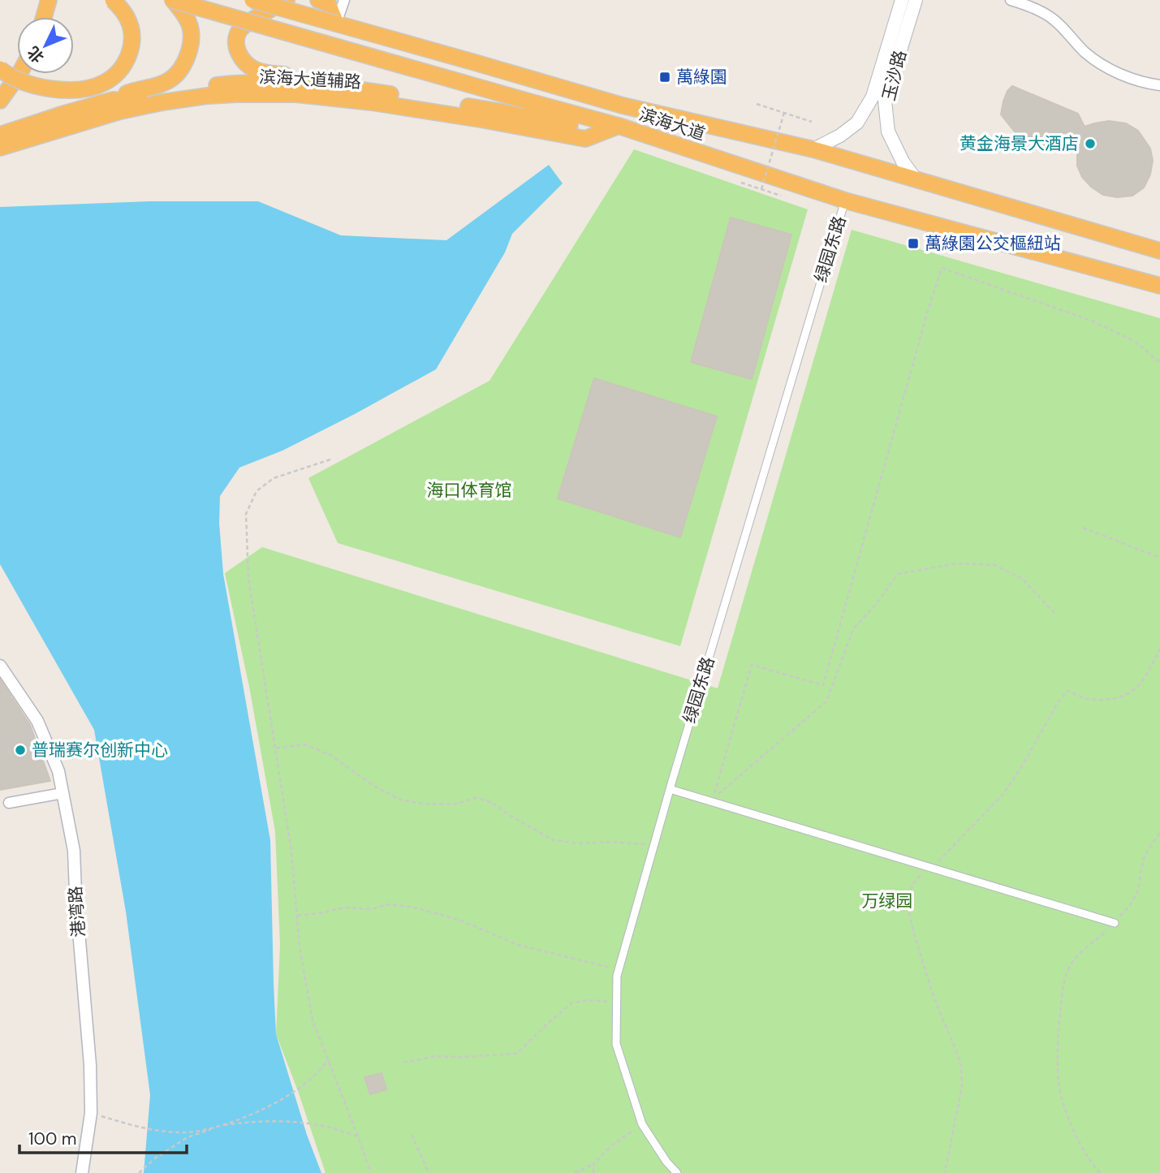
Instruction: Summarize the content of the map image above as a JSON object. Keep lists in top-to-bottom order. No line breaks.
{"streets":{"highway":["滨海大道辅路","滨海大道"],"main road":["玉沙路"],"street":["绿园东路","港湾路"]},"crossings":[["玉沙路","滨海大道"],["滨海大道辅路","滨海大道"],["滨海大道","绿园东路"]],"parks":["海口体育馆","万绿园"],"places":{"transit":["萬綠園","萬綠園公交樞紐站"],"other":["黄金海景大酒店","普瑞赛尔创新中心"]},"scale_bar":"100 m","north":"bottom left"}
